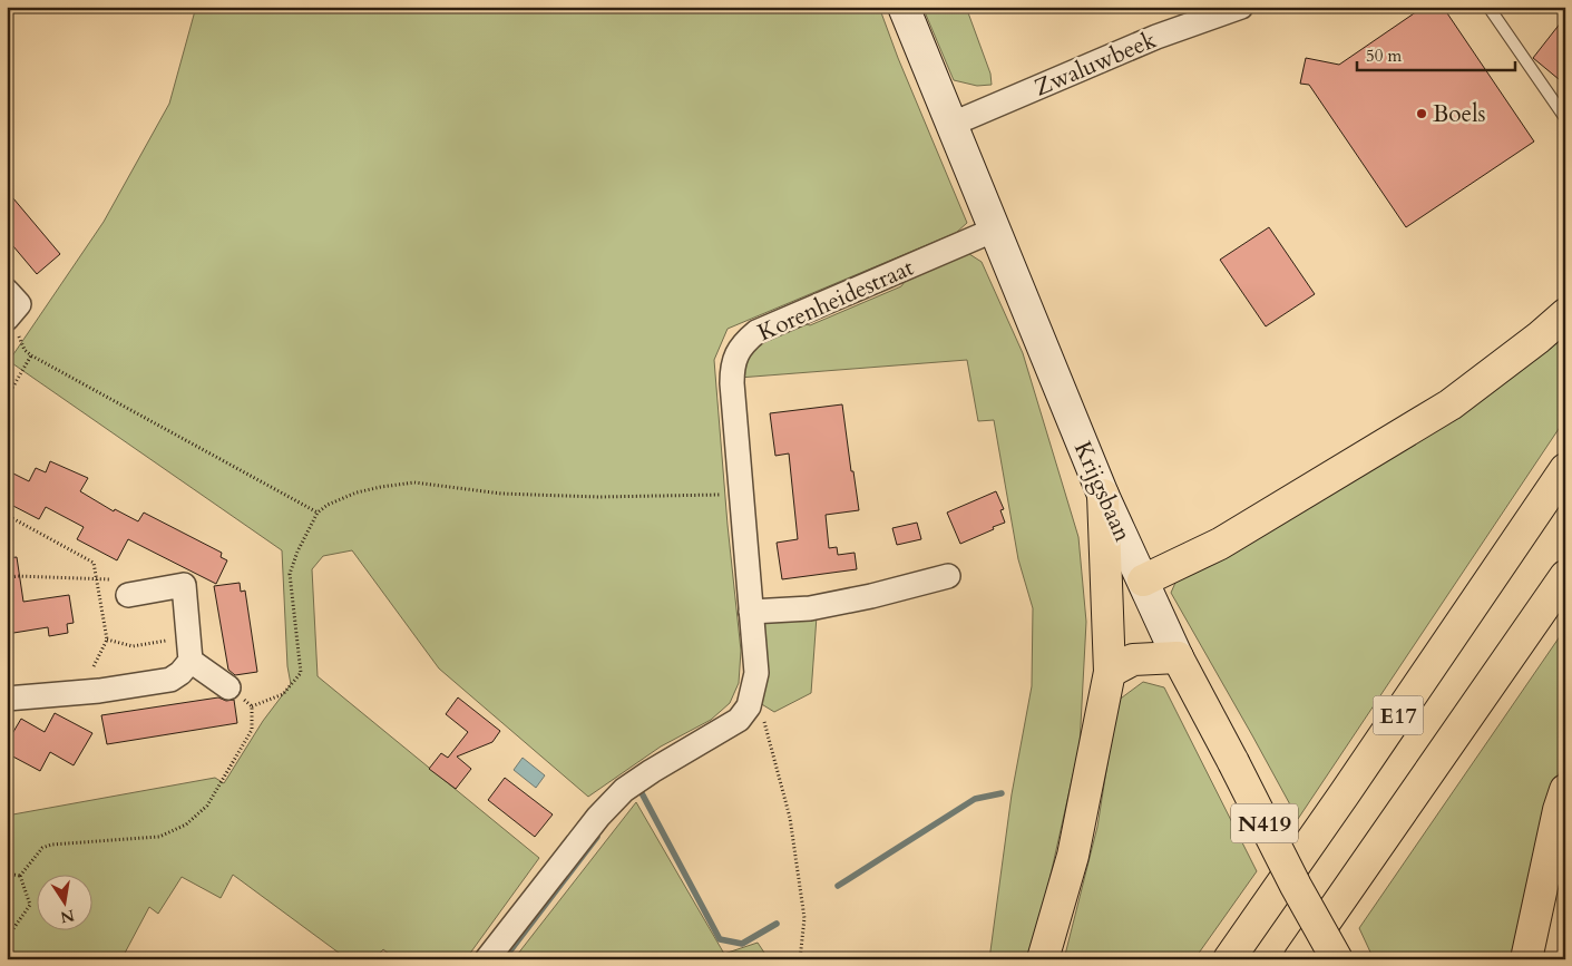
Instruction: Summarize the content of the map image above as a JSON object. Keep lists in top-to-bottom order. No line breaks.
{"streets":{"main road":["Krijgsbaan","E17","N419"],"street":["Zwaluwbeek","Korenheidestraat"]},"crossings":[["Zwaluwbeek","Krijgsbaan"],["Korenheidestraat","Krijgsbaan"]],"places":["Boels"],"scale_bar":"50 m","north":"bottom"}
